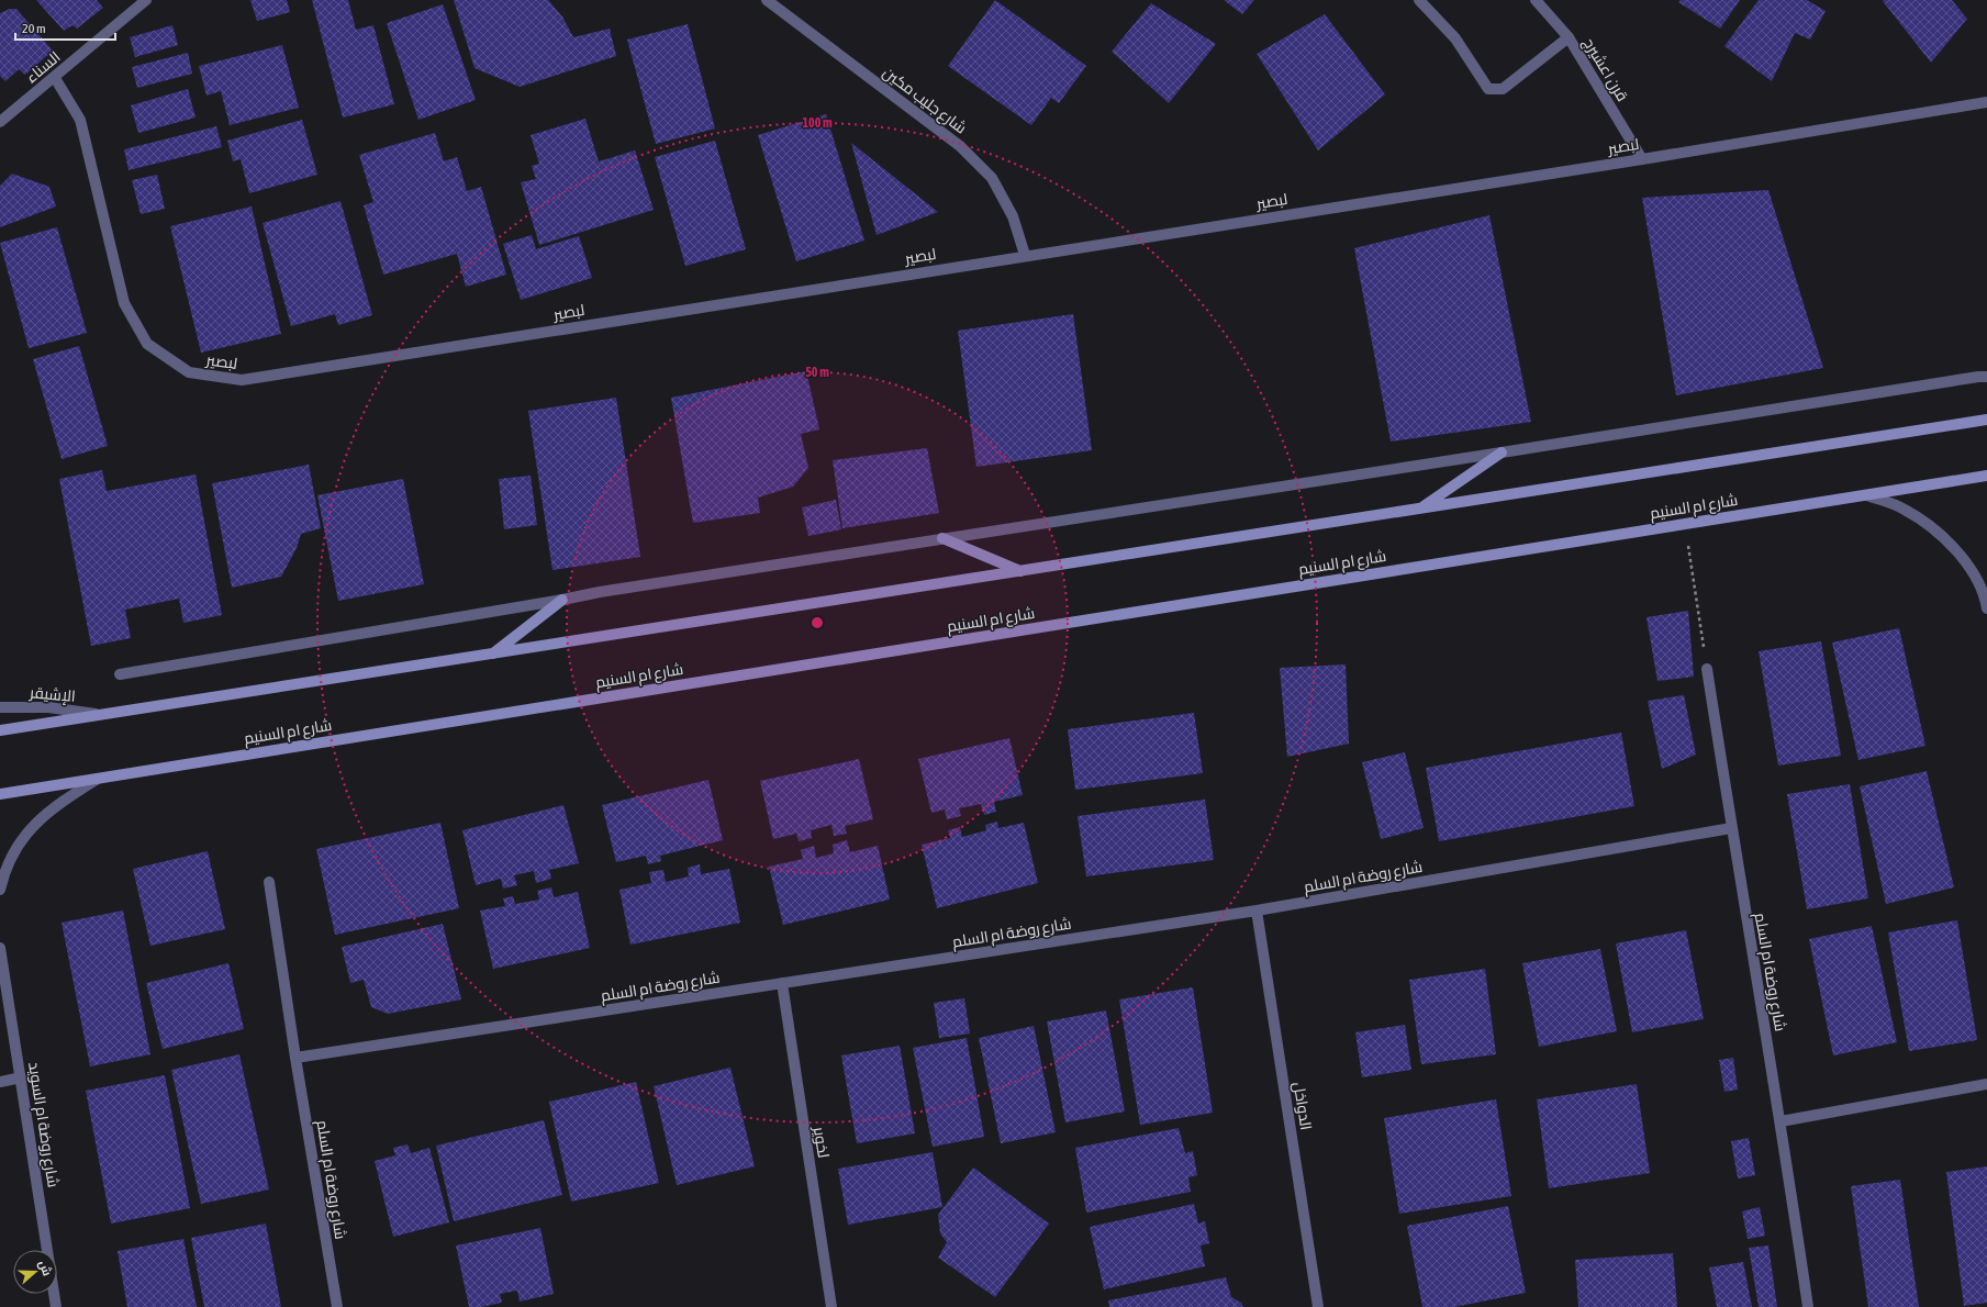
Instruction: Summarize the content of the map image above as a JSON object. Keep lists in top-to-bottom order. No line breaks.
{"streets":{"main road":["شارع ام السنيم"],"street":["السناء","قرن اعشيرج","شارع جليب مكين","لبصير","الإشيقر","شارع روضة ام السلم","الدواخل","شارع روضة ام السويد","لخوير"]},"crossings":[["السناء","لبصير"],["قرن اعشيرج","لبصير"],["شارع جليب مكين","لبصير"],["شارع روضة ام السلم","الدواخل"],["شارع روضة ام السلم","لخوير"]],"scale_bar":"20 m","north":"right","rings":["100 m","50 m"]}
